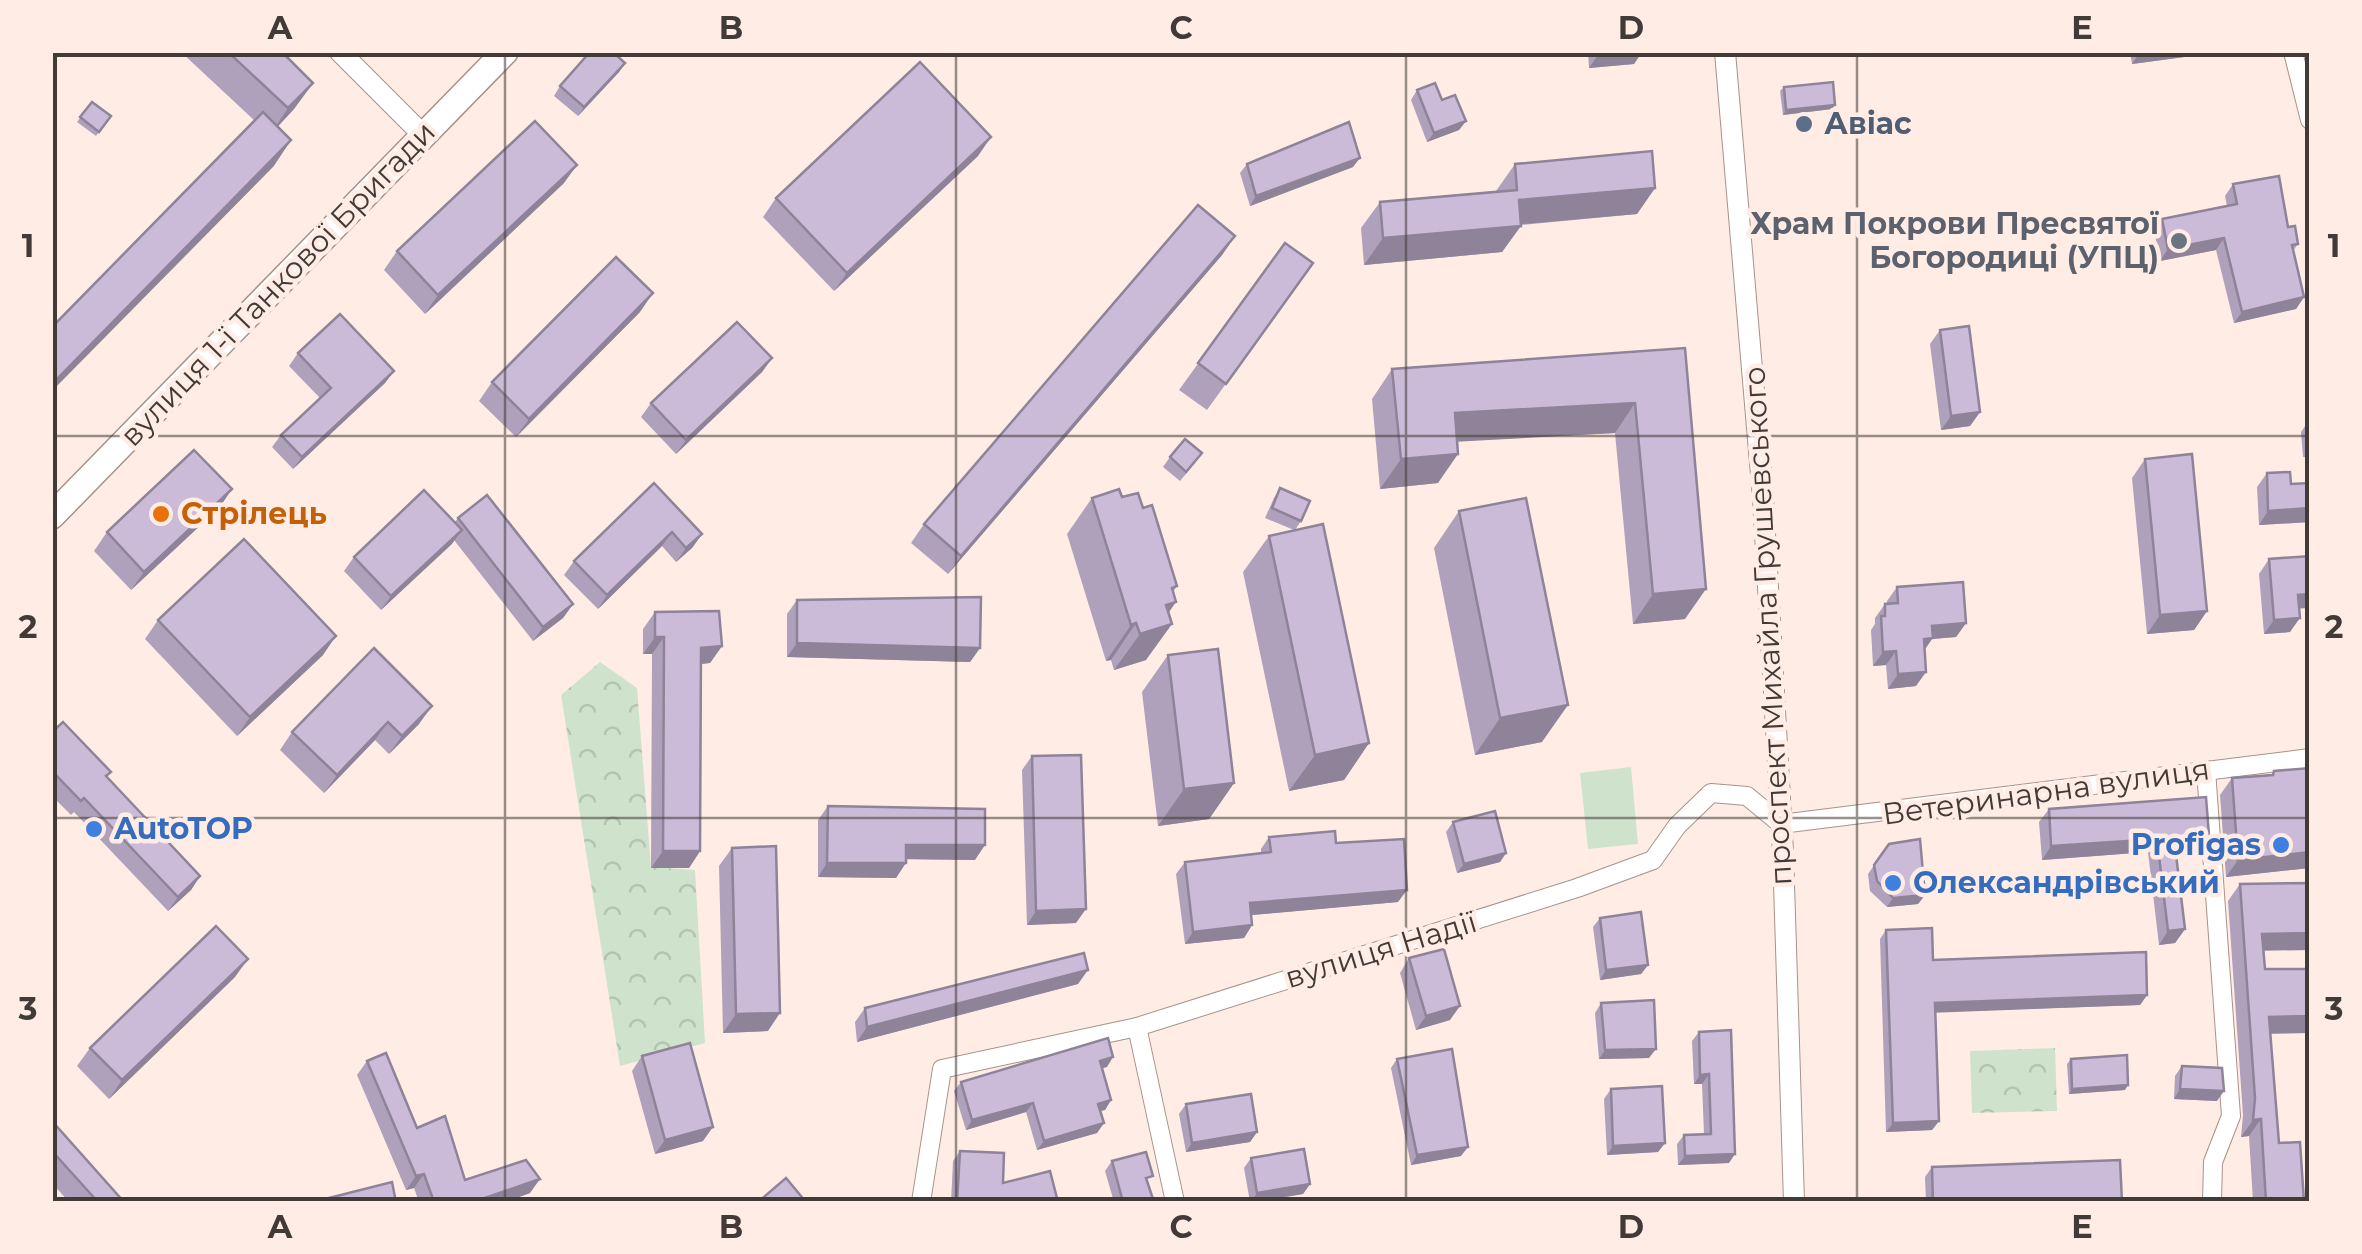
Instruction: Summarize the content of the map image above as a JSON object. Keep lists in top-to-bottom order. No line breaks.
{"streets":{"main road":["вулиця 1-ї Танкової Бригади"],"street":["проспект Михайла Грушевського","Ветеринарна вулиця","вулиця Надії"]},"crossings":[["проспект Михайла Грушевського","Ветеринарна вулиця"],["проспект Михайла Грушевського","вулиця Надії"],["Ветеринарна вулиця","вулиця Надії"]],"places":["Авіас","Храм Покрови Пресвятої Богородиці (УПЦ)","Стрілець","AutoTOP","Profigas","Олександрівський"],"grid":{"columns":["A","B","C","D","E"],"rows":["1","2","3"]}}
